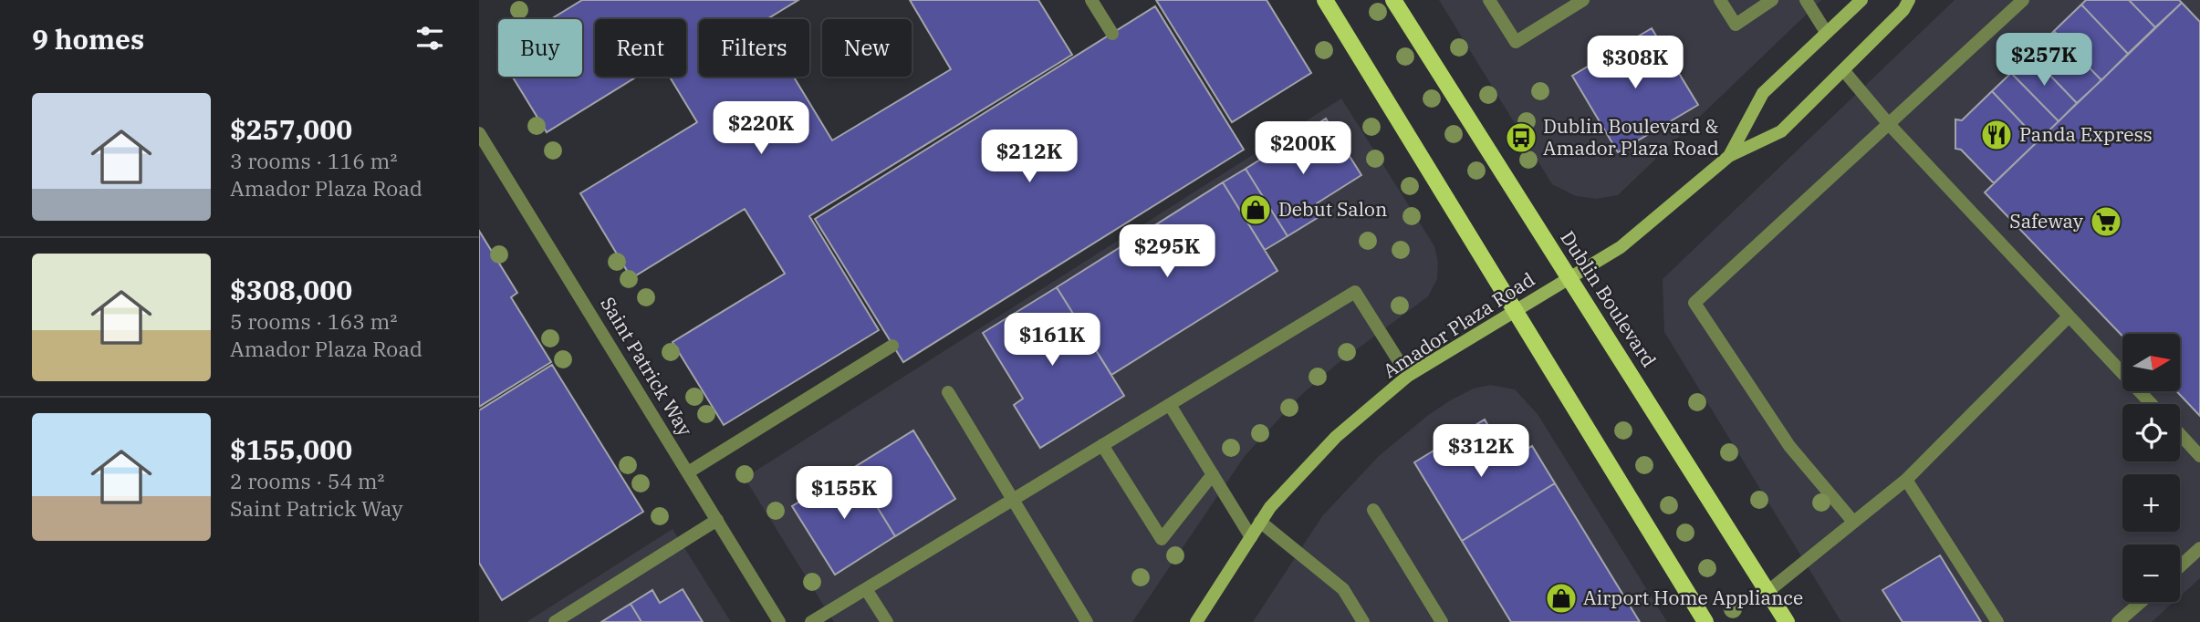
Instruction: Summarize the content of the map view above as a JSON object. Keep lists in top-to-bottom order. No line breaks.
{"streets":{"main road":["Dublin Boulevard"],"street":["Amador Plaza Road","Saint Patrick Way"]},"crossings":[["Dublin Boulevard","Amador Plaza Road"]],"places":{"restaurant":["Panda Express"],"bus stop":["Dublin Boulevard & Amador Plaza Road"],"shop":["Debut Salon","Airport Home Appliance"],"supermarket":["Safeway"]},"north":"right","page":{"heading":"9 homes","chip":["Buy","Rent","Filters","New"],"price":["$257K","$308K","$220K","$200K","$212K","$295K","$161K","$312K","$155K"],"list":[{"name":"$257,000","note":"3 rooms · 116 m² · Amador Plaza Road"},{"name":"$308,000","note":"5 rooms · 163 m² · Amador Plaza Road"},{"name":"$155,000","note":"2 rooms · 54 m² · Saint Patrick Way"}],"map_buttons":["+","−"]}}
